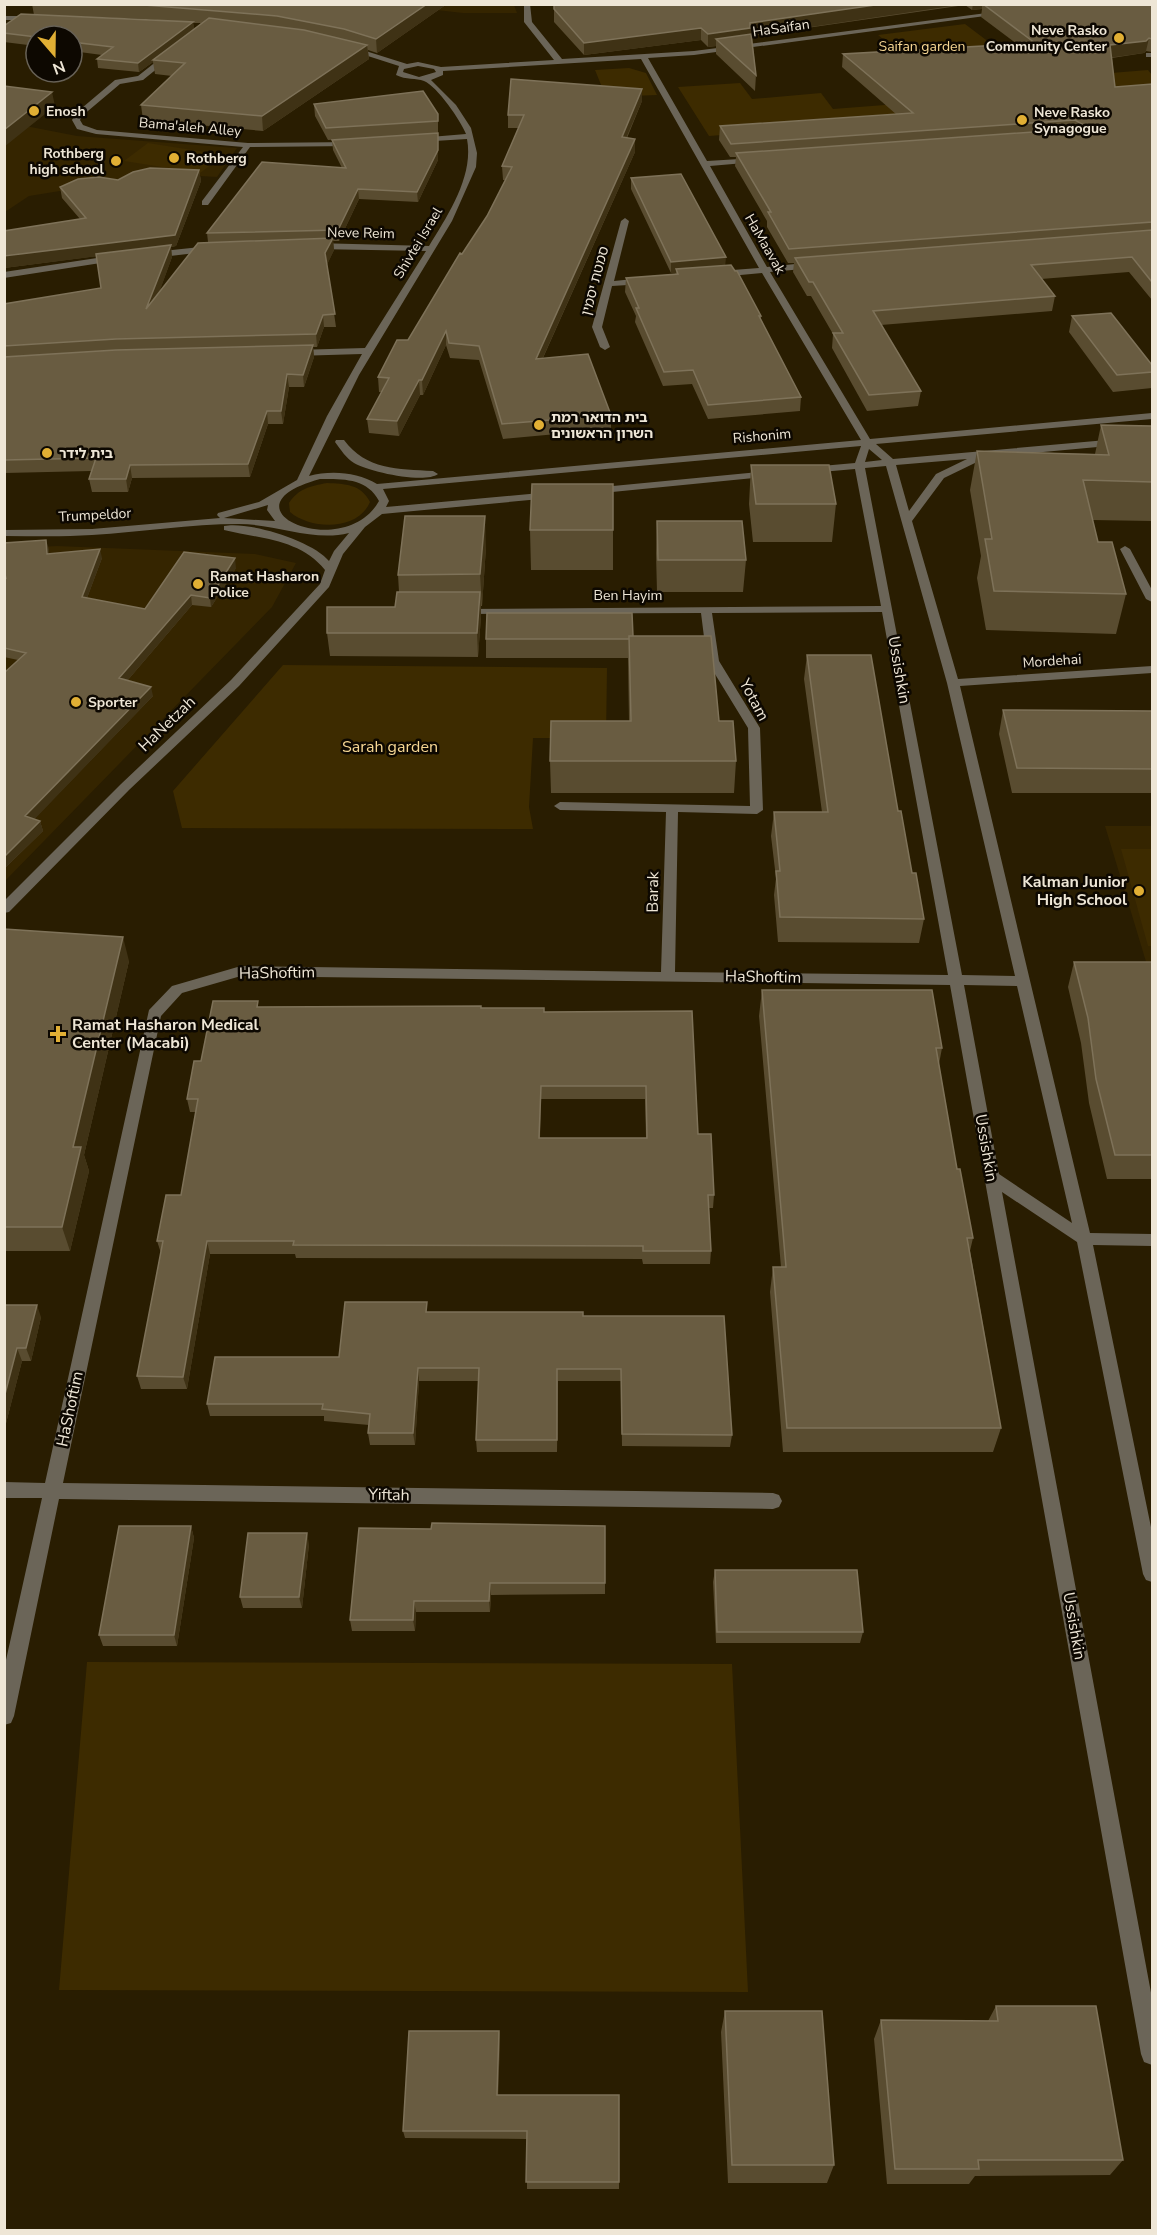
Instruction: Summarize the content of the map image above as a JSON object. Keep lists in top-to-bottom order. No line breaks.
{"streets":{"street":["HaSaifan","Bama'aleh Alley","Neve Reim","Shivtei Israel","HaMaavak","סמטת יסמין","Rishonim","Trumpeldor","Ben Hayim","Mordehai","Ussishkin","Yotam","HaNetzah","Barak","HaShoftim","Yiftah"]},"crossings":[["HaSaifan","HaMaavak"],["Neve Reim","Shivtei Israel"],["Shivtei Israel","Trumpeldor"],["HaMaavak","Rishonim"],["Trumpeldor","HaNetzah"],["Ben Hayim","Ussishkin"],["Ben Hayim","Yotam"],["Ussishkin","HaShoftim"],["Yotam","Barak"],["Barak","HaShoftim"],["HaShoftim","Yiftah"]],"parks":["Saifan garden","Sarah garden"],"places":{"other":["Neve Rasko Community Center","Enosh","Neve Rasko Synagogue","Rothberg","Rothberg high school","בית הדואר רמת השרון הראשונים","בית לידר","Ramat Hasharon Police","Sporter","Kalman Junior High School"],"health":["Ramat Hasharon Medical Center (Macabi)"]},"north":"bottom"}
